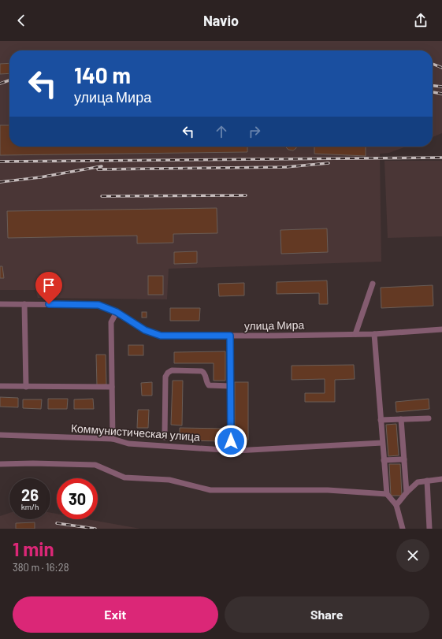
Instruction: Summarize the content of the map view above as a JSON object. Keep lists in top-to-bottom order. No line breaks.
{"streets":{"street":["улица Мира","Коммунистическая улица"]},"page":{"header":"Navio","turn":["140 m","улица Мира"],"speed":"26 km/h","limit":"30","heading":["1 min","380 m · 16:28"],"buttons":["Exit","Share"]}}
